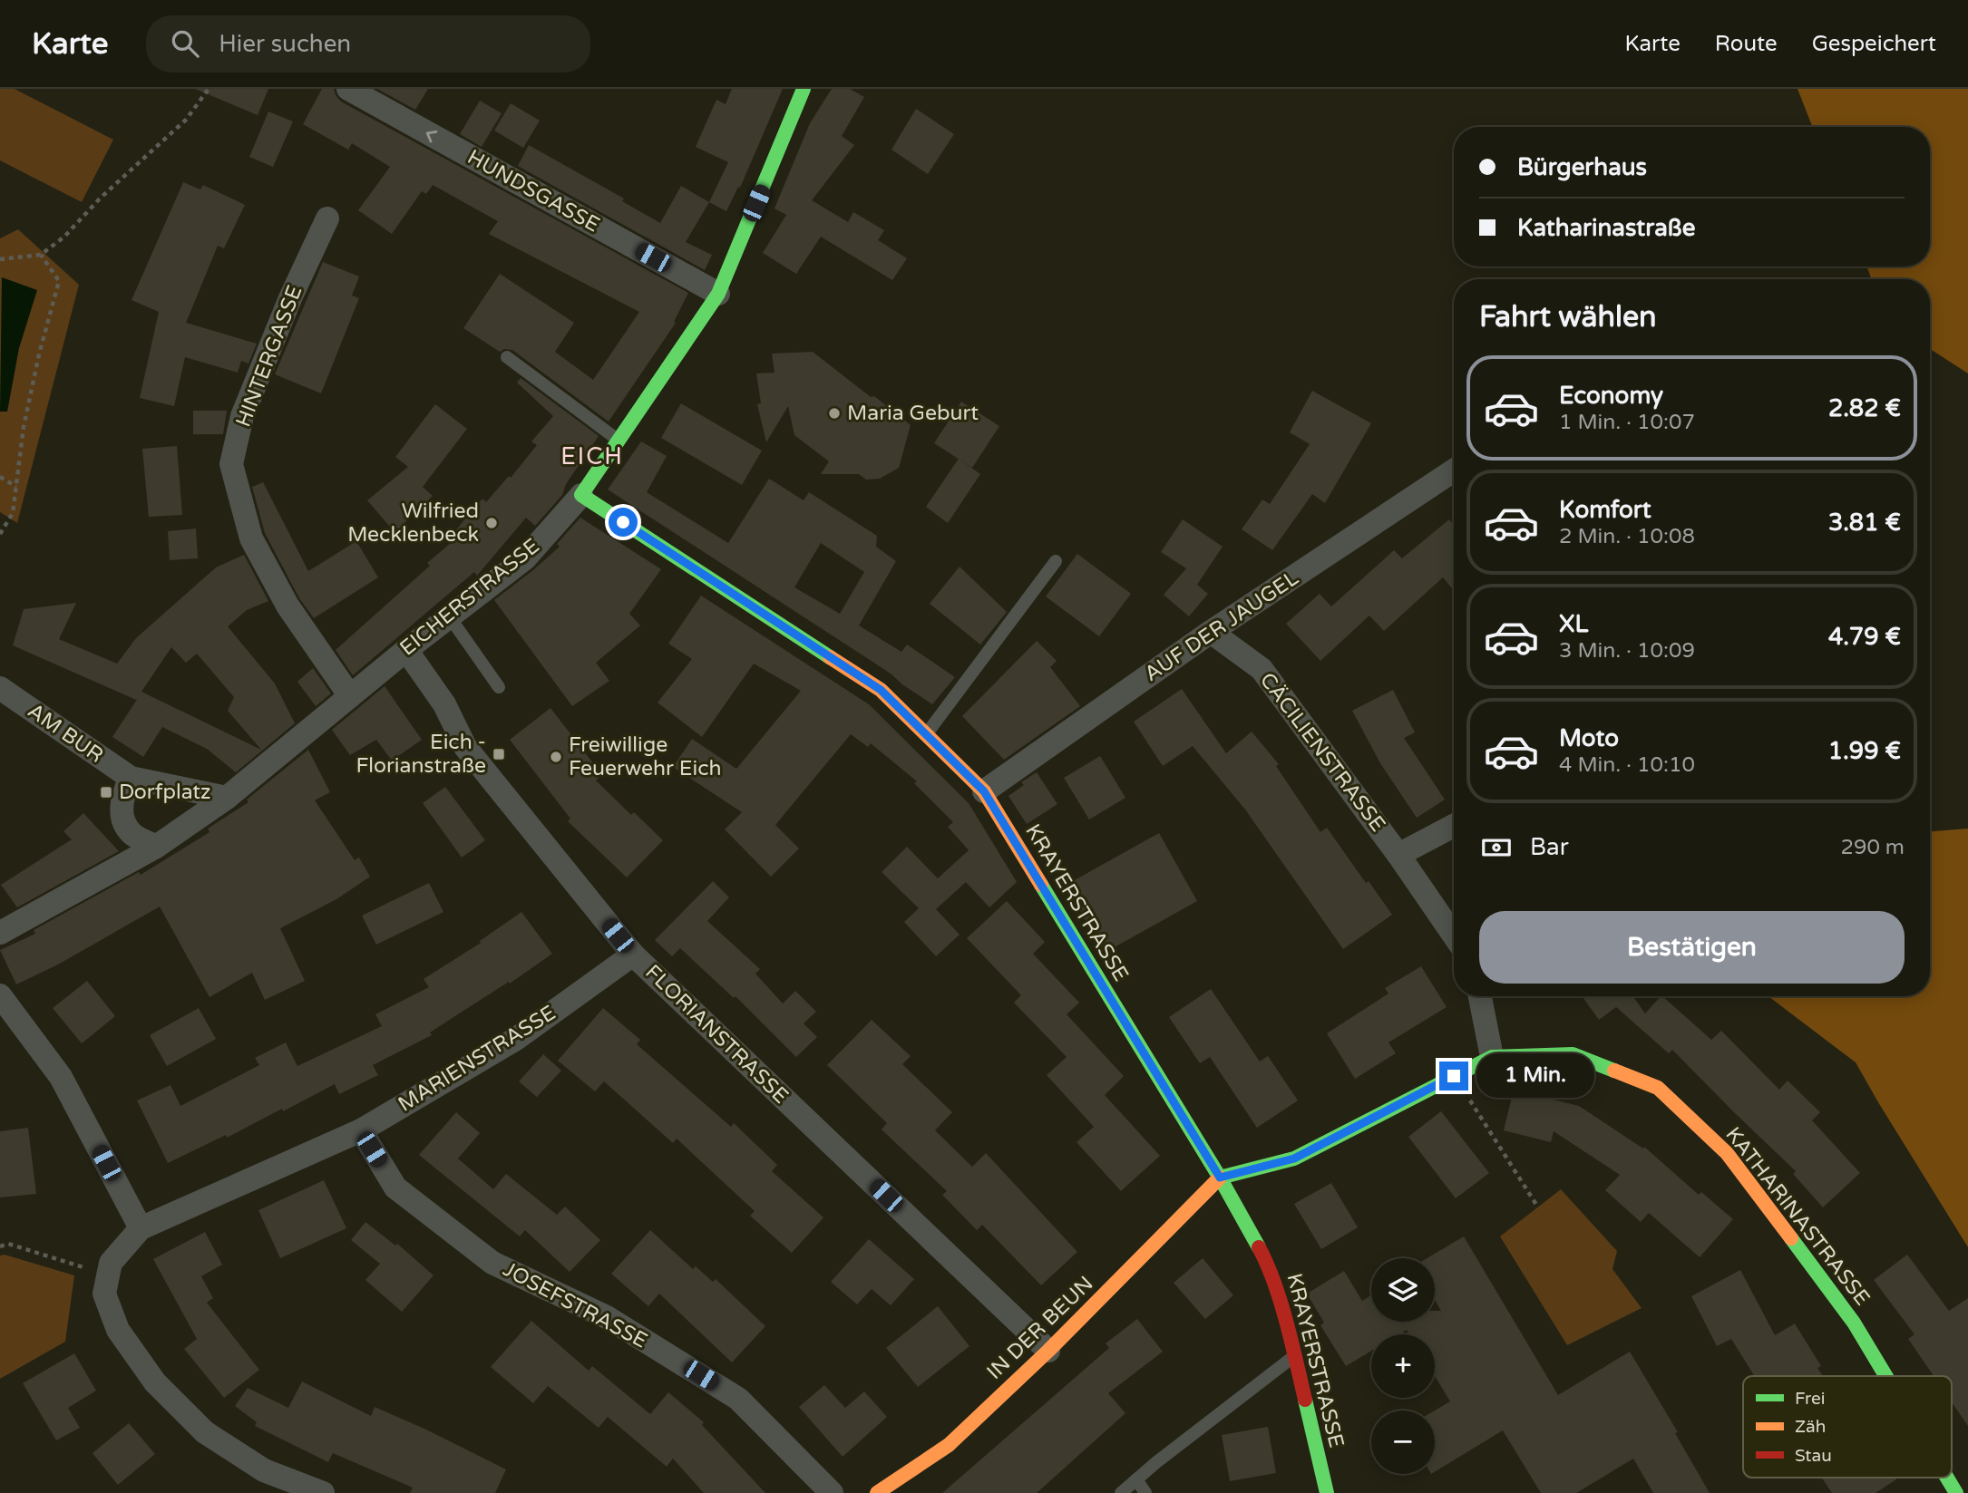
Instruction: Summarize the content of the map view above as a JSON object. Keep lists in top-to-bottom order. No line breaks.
{"streets":{"street":["HUNDSGASSE","HINTERGASSE","EICHERSTRASSE","AUF DER JAUGEL","AM BUR","CÄCILIENSTRASSE","KRAYERSTRASSE","FLORIANSTRASSE","MARIENSTRASSE","KATHARINASTRASSE","JOSEFSTRASSE","IN DER BEUN"]},"crossings":[["HUNDSGASSE","EICHERSTRASSE"],["HINTERGASSE","EICHERSTRASSE"],["EICHERSTRASSE","AM BUR"],["EICHERSTRASSE","KRAYERSTRASSE"],["EICHERSTRASSE","FLORIANSTRASSE"],["AUF DER JAUGEL","CÄCILIENSTRASSE"],["AUF DER JAUGEL","KRAYERSTRASSE"],["KRAYERSTRASSE","KATHARINASTRASSE"],["KRAYERSTRASSE","IN DER BEUN"],["FLORIANSTRASSE","MARIENSTRASSE"],["FLORIANSTRASSE","IN DER BEUN"],["MARIENSTRASSE","JOSEFSTRASSE"],["KATHARINASTRASSE","IN DER BEUN"]],"one_way":["HUNDSGASSE"],"districts":["EICH"],"places":{"other":["Maria Geburt","Wilfried Mecklenbeck","Freiwillige Feuerwehr Eich"],"transit":["Eich - Florianstraße","Dorfplatz"]},"legend":["Frei","Zäh","Stau"],"page":{"header":"Karte","search":"Hier suchen","nav":["Karte","Route","Gespeichert"],"banner":["Bürgerhaus","Katharinastraße"],"heading":"Fahrt wählen","list":[{"name":"Economy","note":"1 Min. · 10:07","value":"2.82 €"},{"name":"Komfort","note":"2 Min. · 10:08","value":"3.81 €"},{"name":"XL","note":"3 Min. · 10:09","value":"4.79 €"},{"name":"Moto","note":"4 Min. · 10:10","value":"1.99 €"}],"pay":["Bar","290 m"],"buttons":"Bestätigen","bubble":"1 Min.","map_buttons":["+","−"]}}
